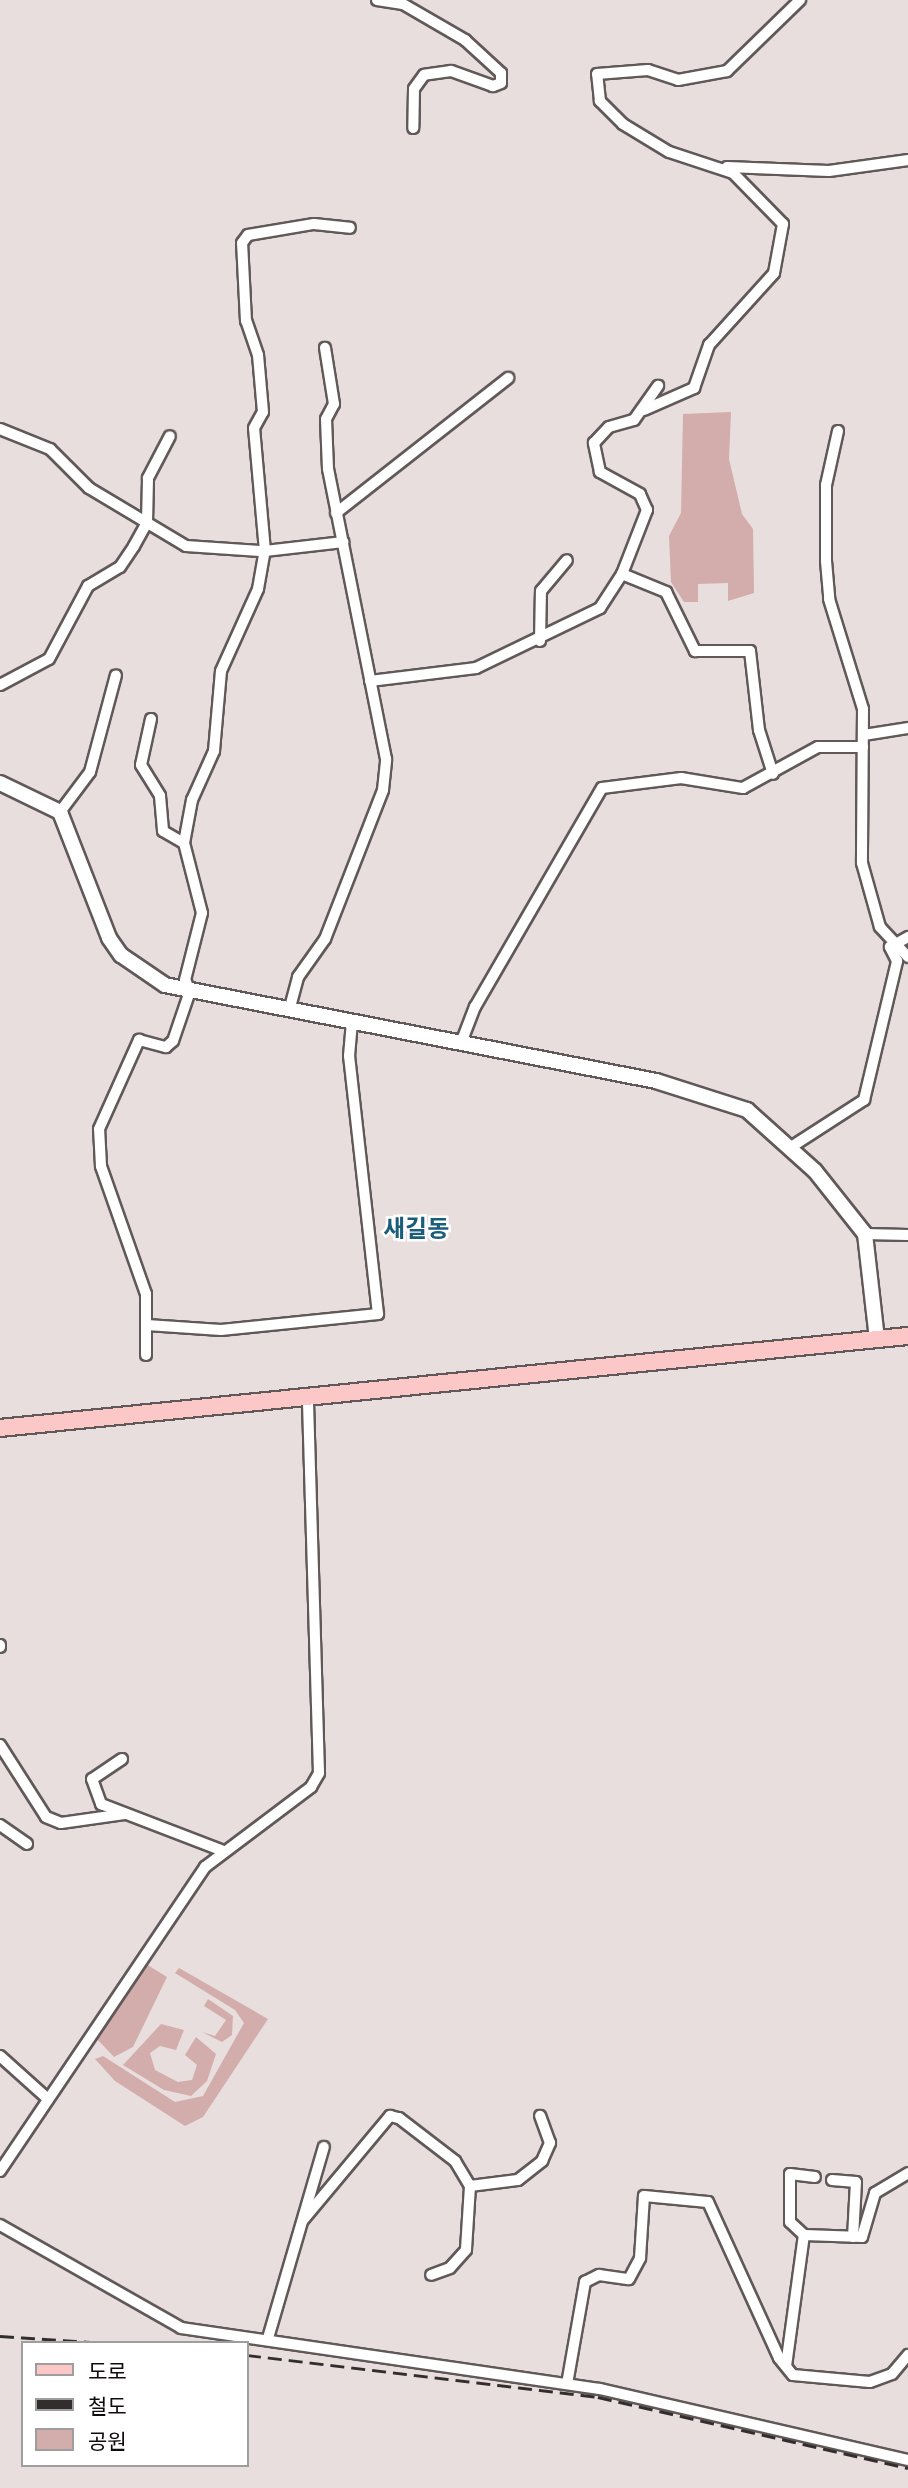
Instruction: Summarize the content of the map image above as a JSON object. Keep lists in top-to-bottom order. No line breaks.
{"districts":["새길동"],"legend":["도로","철도","공원"]}
